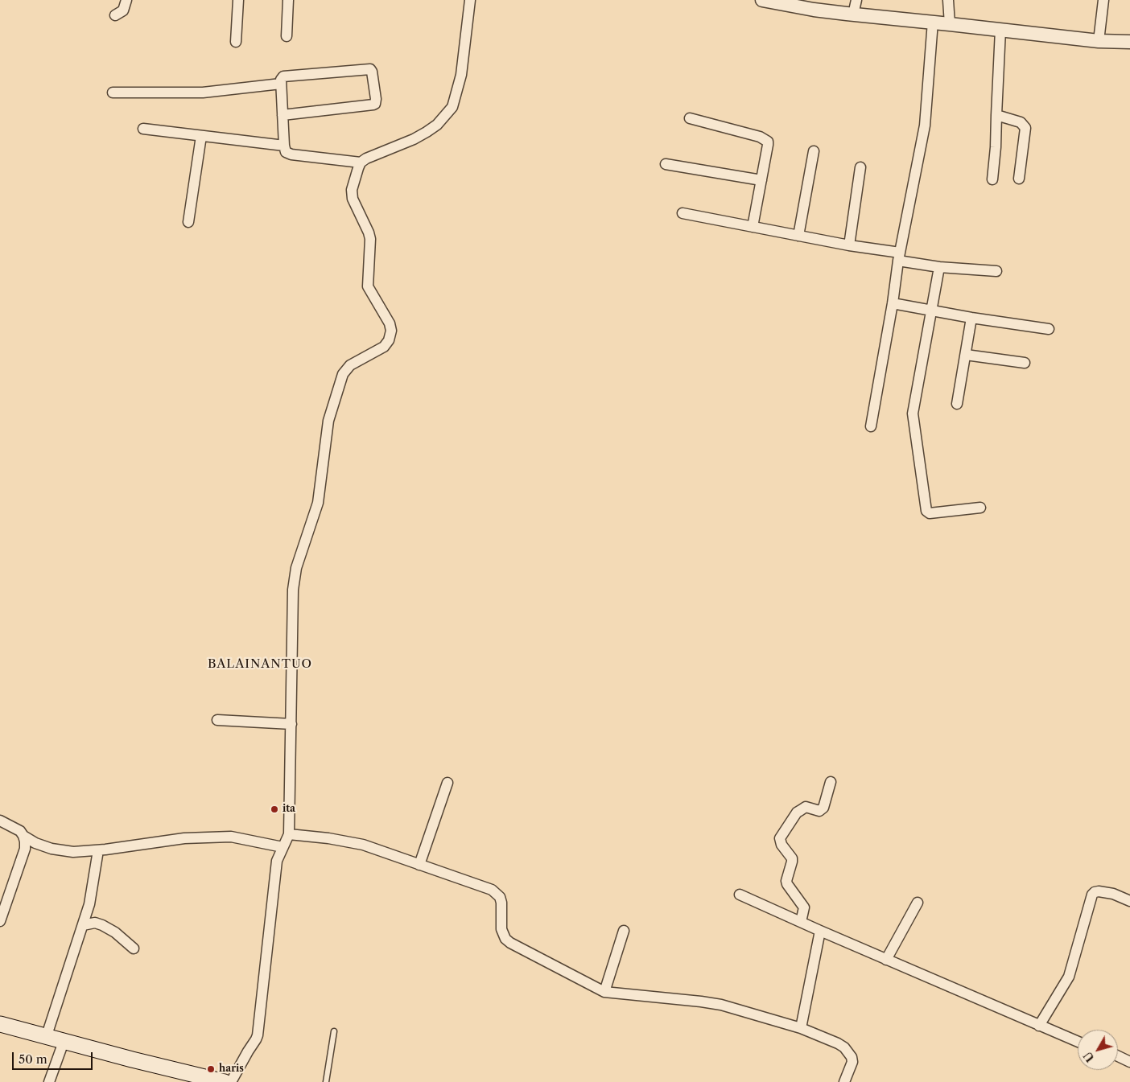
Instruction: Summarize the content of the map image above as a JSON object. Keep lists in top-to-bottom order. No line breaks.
{"districts":["BALAINANTUO"],"places":["ita","haris"],"scale_bar":"50 m","north":"bottom left"}
